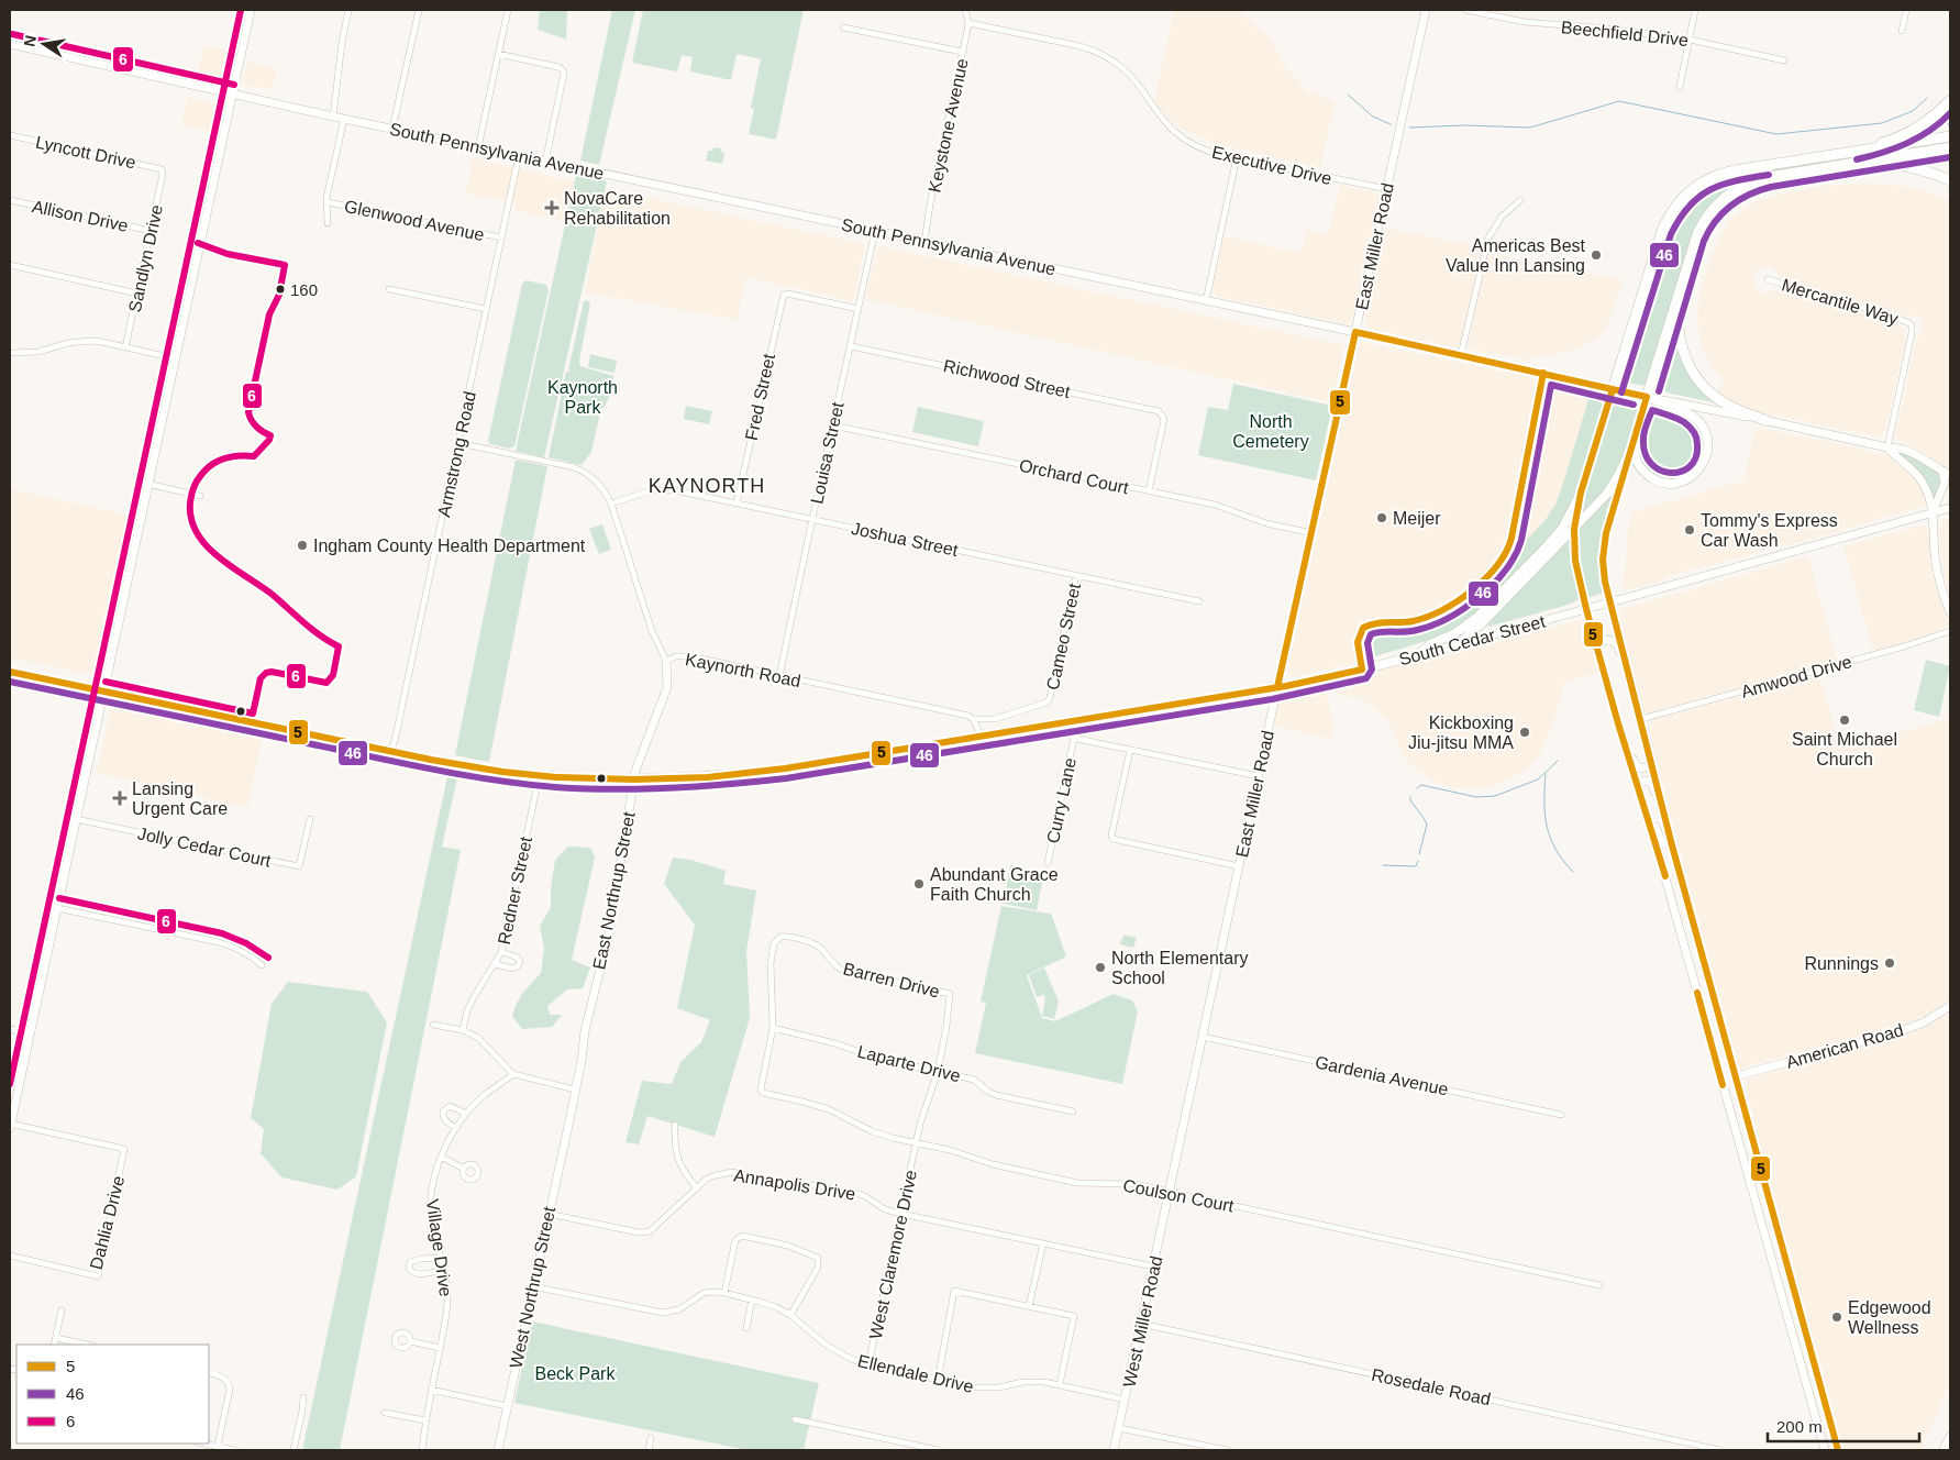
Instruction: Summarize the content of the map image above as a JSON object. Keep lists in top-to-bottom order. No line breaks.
{"streets":{"main road":["South Cedar Street"],"street":["Beechfield Drive","Keystone Avenue","South Pennsylvania Avenue","Lyncott Drive","Executive Drive","Allison Drive","Glenwood Avenue","East Miller Road","Sandlyn Drive","Mercantile Way","Richwood Street","Fred Street","Louisa Street","Armstrong Road","Orchard Court","Joshua Street","Cameo Street","Kaynorth Road","Amwood Drive","Curry Lane","Jolly Cedar Court","Redner Street","East Northrup Street","Barren Drive","American Road","Laparte Drive","Gardenia Avenue","Annapolis Drive","Coulson Court","Dahlia Drive","Village Drive","West Claremore Drive","West Northrup Street","West Miller Road","Ellendale Drive","Rosedale Road"]},"crossings":[["Keystone Avenue","South Pennsylvania Avenue"],["Keystone Avenue","Executive Drive"],["South Pennsylvania Avenue","East Miller Road"],["South Pennsylvania Avenue","Mercantile Way"],["South Pennsylvania Avenue","Louisa Street"],["South Pennsylvania Avenue","Armstrong Road"],["South Pennsylvania Avenue","South Cedar Street"],["Lyncott Drive","Sandlyn Drive"],["Executive Drive","East Miller Road"],["Allison Drive","Sandlyn Drive"],["Glenwood Avenue","Armstrong Road"],["East Miller Road","Orchard Court"],["East Miller Road","South Cedar Street"],["East Miller Road","Gardenia Avenue"],["East Miller Road","Coulson Court"],["East Miller Road","West Miller Road"],["Richwood Street","Louisa Street"],["Richwood Street","Orchard Court"],["Fred Street","Louisa Street"],["Fred Street","Joshua Street"],["Louisa Street","Orchard Court"],["Louisa Street","Joshua Street"],["Louisa Street","Kaynorth Road"],["Armstrong Road","South Cedar Street"],["Armstrong Road","Kaynorth Road"],["Joshua Street","Cameo Street"],["Joshua Street","Kaynorth Road"],["Cameo Street","Kaynorth Road"],["South Cedar Street","Redner Street"],["South Cedar Street","East Northrup Street"],["Kaynorth Road","East Northrup Street"],["East Northrup Street","West Northrup Street"],["Barren Drive","Laparte Drive"],["Barren Drive","Coulson Court"],["Barren Drive","West Claremore Drive"],["Laparte Drive","Coulson Court"],["Laparte Drive","West Claremore Drive"],["Annapolis Drive","West Claremore Drive"],["Annapolis Drive","West Northrup Street"],["Annapolis Drive","West Miller Road"],["Coulson Court","West Claremore Drive"],["Coulson Court","West Miller Road"],["West Claremore Drive","Ellendale Drive"],["West Northrup Street","Ellendale Drive"],["West Miller Road","Ellendale Drive"],["West Miller Road","Rosedale Road"]],"districts":["KAYNORTH"],"parks":["Kaynorth Park","North Cemetery","Beck Park"],"places":{"health":["NovaCare Rehabilitation","Lansing Urgent Care"],"other":["Americas Best Value Inn Lansing","160","Meijer","Tommy's Express Car Wash","Ingham County Health Department","Saint Michael Church","Kickboxing Jiu-jitsu MMA","Abundant Grace Faith Church","Runnings","North Elementary School","Edgewood Wellness"]},"lines":["transit line 6","transit line 46","transit line 5"],"legend":["5","46","6"],"scale_bar":"200 m","north":"left"}
